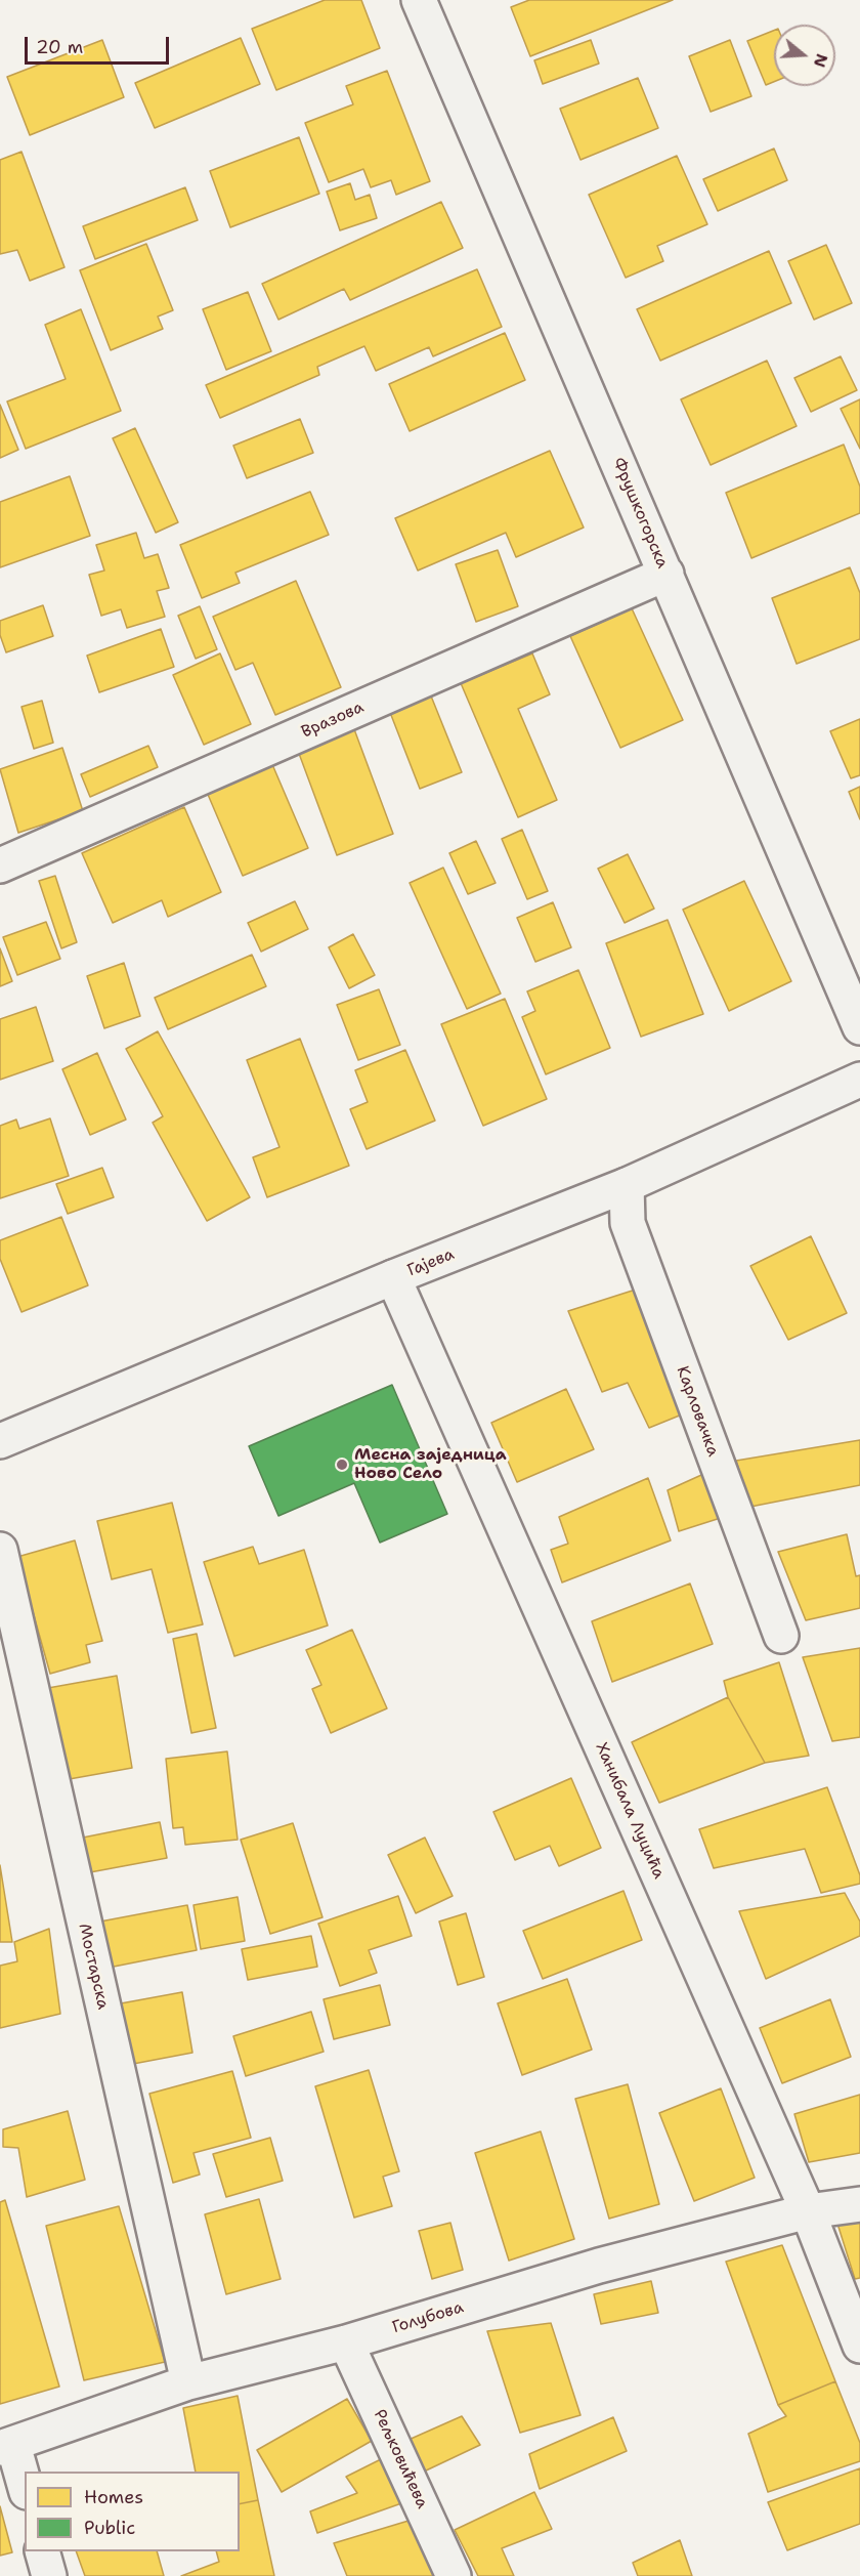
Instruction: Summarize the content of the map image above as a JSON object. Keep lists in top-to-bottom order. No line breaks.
{"streets":{"street":["Фрушкогорска","Вразова","Гајева","Карловачка","Ханибала Луцића","Мостарска","Голубова","Рељковићева"]},"crossings":[["Фрушкогорска","Вразова"],["Гајева","Карловачка"],["Гајева","Ханибала Луцића"],["Ханибала Луцића","Голубова"],["Мостарска","Голубова"],["Голубова","Рељковићева"]],"places":["Месна заједница Ново Село"],"legend":["Homes","Public"],"scale_bar":"20 m","north":"right"}
